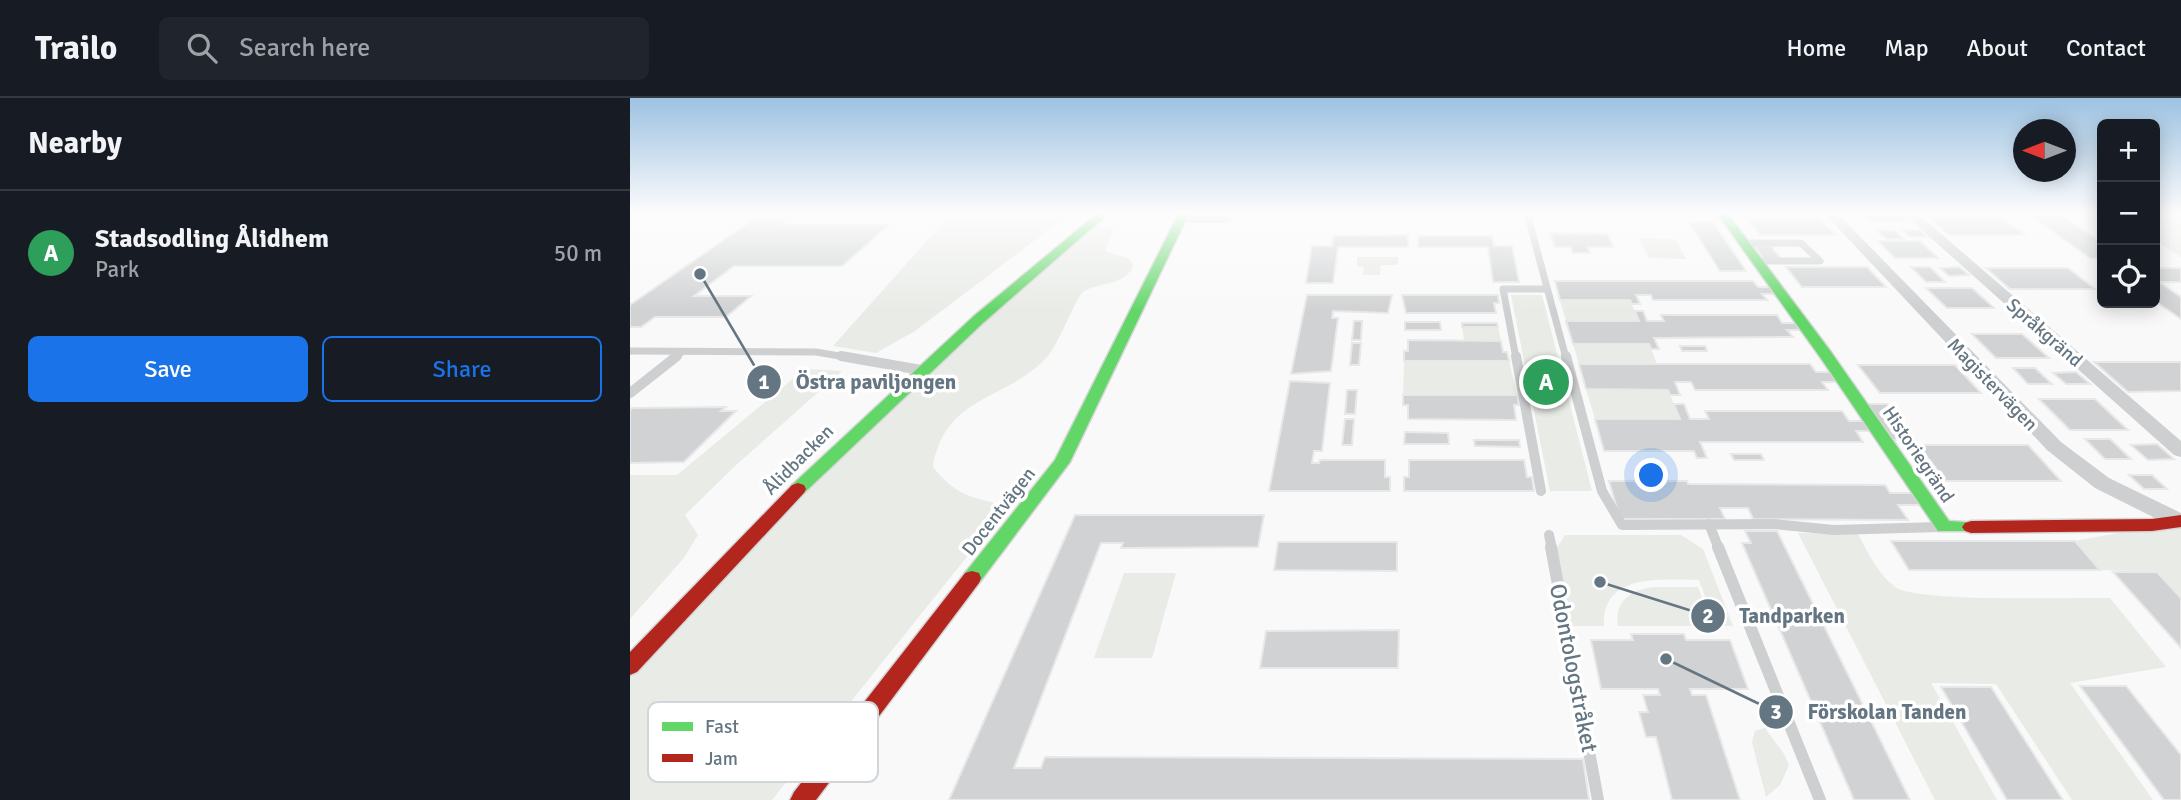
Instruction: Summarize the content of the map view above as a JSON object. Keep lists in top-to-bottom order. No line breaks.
{"streets":{"street":["Språkgränd","Magistervägen","Historiegränd","Ålidbacken","Docentvägen"],"lane":["Odontologstråket"]},"crossings":[["Magistervägen","Historiegränd"]],"places":["Östra paviljongen","Tandparken","Förskolan Tanden"],"legend":["Fast","Jam"],"north":"left","page":{"header":"Trailo","search":"Search here","nav":["Home","Map","About","Contact"],"heading":"Nearby","map_buttons":["+","−"],"list":[{"mark":"A","name":"Stadsodling Ålidhem","note":"Park","value":"50 m"}],"buttons":["Save","Share"],"pins":"A"}}
